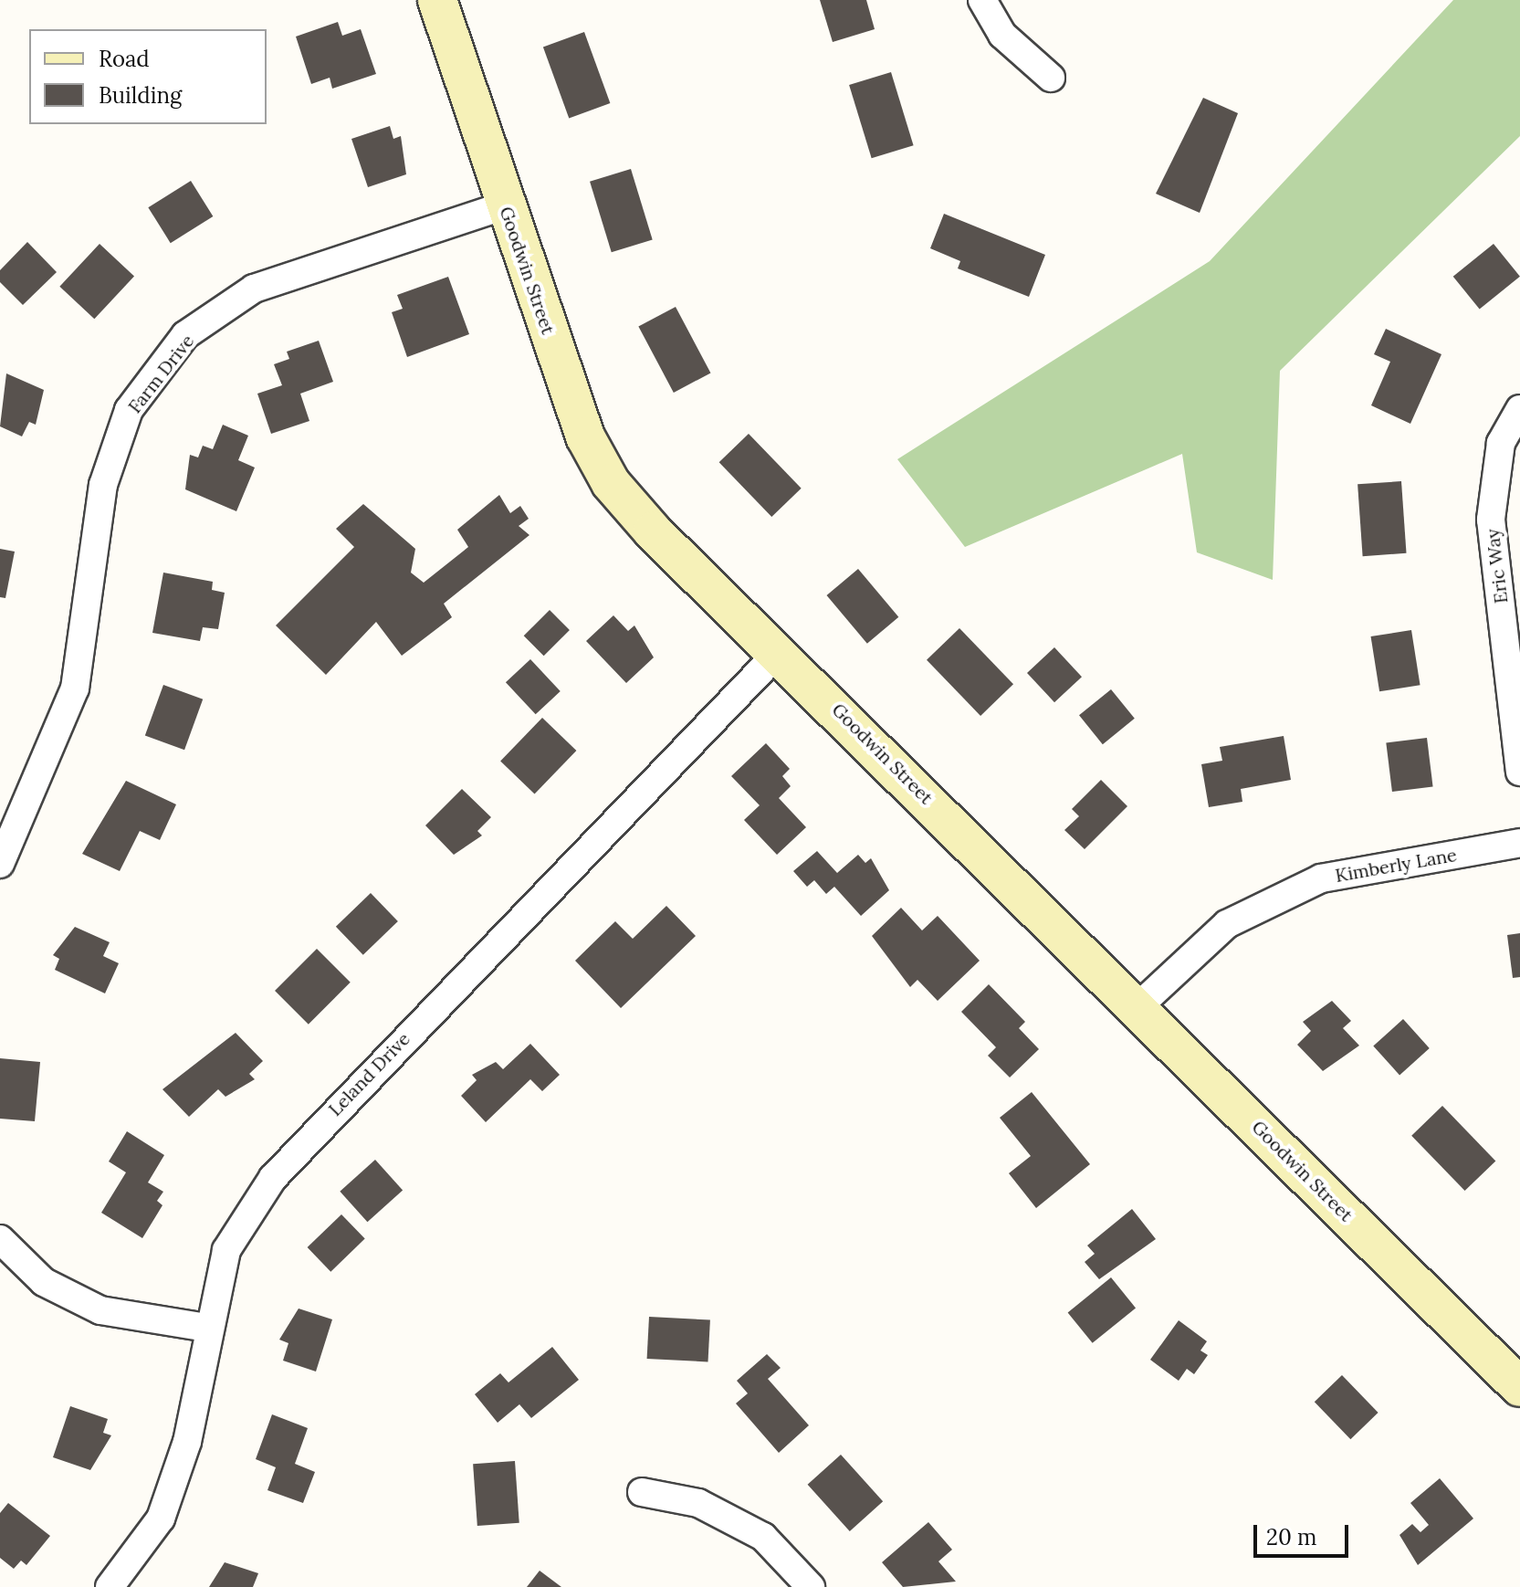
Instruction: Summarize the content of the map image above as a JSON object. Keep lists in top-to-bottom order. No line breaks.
{"streets":{"street":["Goodwin Street","Farm Drive","Eric Way","Kimberly Lane","Leland Drive"]},"crossings":[["Goodwin Street","Farm Drive"],["Goodwin Street","Kimberly Lane"],["Goodwin Street","Leland Drive"]],"legend":["Road","Building"],"scale_bar":"20 m"}
